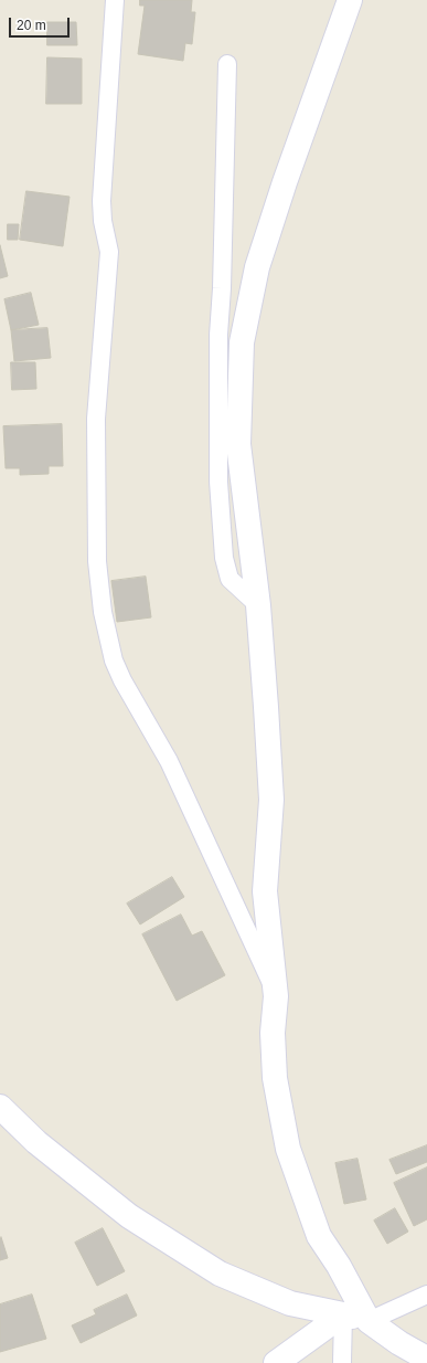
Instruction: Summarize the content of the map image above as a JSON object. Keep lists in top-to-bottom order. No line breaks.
{"scale_bar":"20 m"}
